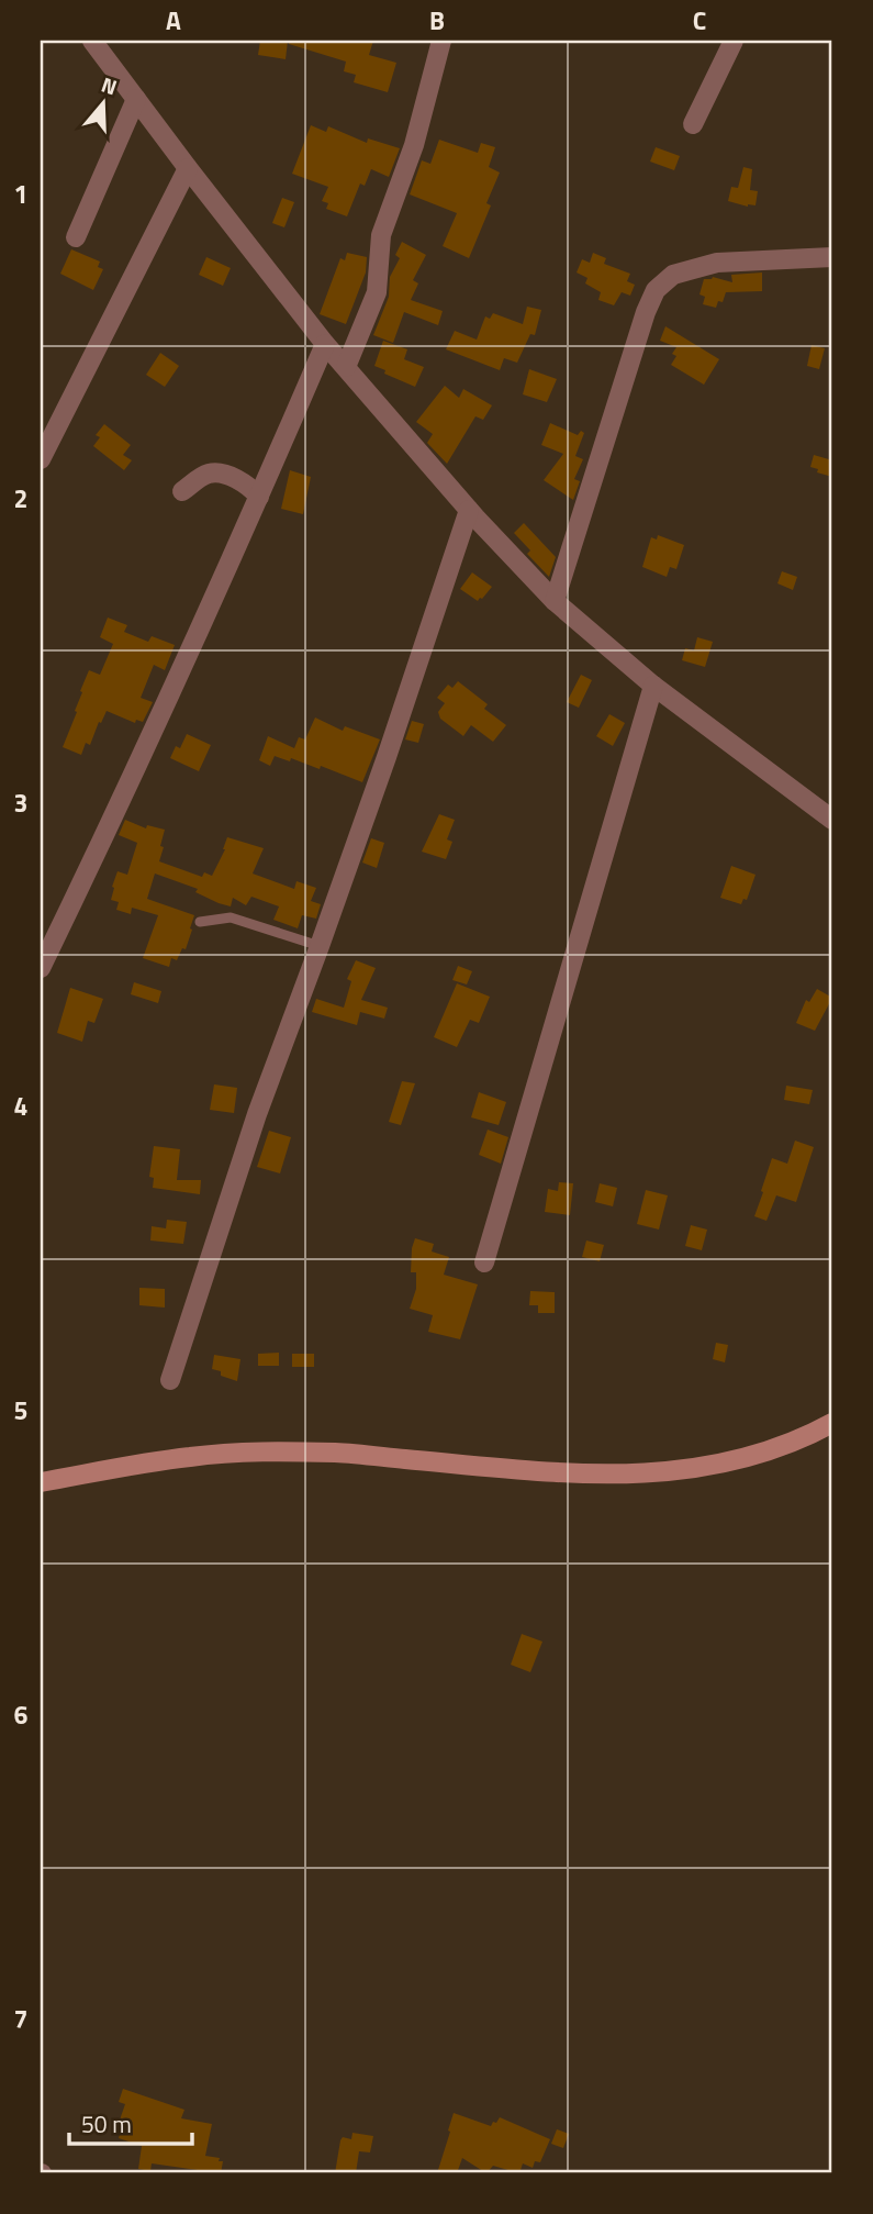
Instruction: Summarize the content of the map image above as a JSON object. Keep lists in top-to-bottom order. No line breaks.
{"scale_bar":"50 m","north":"top","grid":{"columns":["A","B","C"],"rows":["1","2","3","4","5","6","7"]}}
